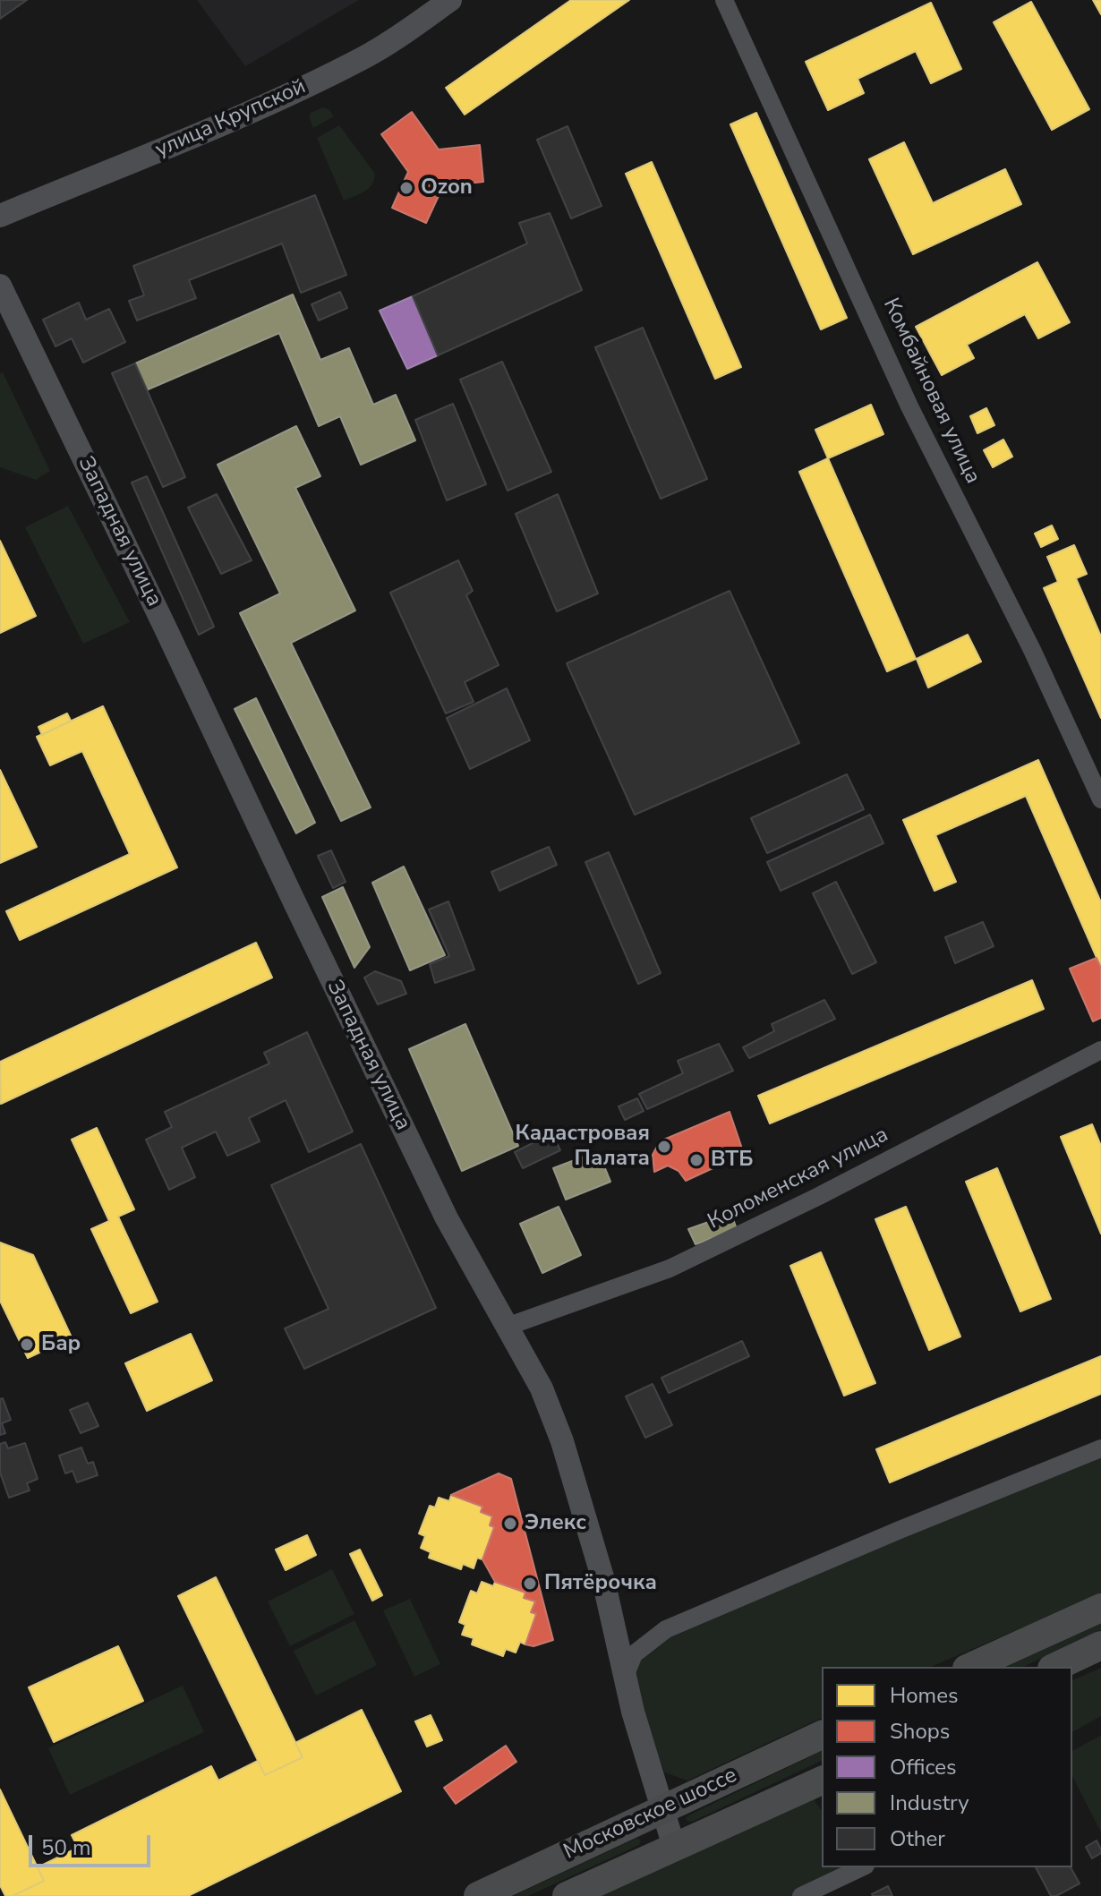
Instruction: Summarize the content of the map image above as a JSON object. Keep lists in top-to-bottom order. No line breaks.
{"streets":{"main road":["Московское шоссе"],"street":["улица Крупской","Комбайновая улица","Западная улица","Коломенская улица"]},"crossings":[["Западная улица","Коломенская улица"],["Западная улица","Московское шоссе"]],"places":["Ozon","Кадастровая Палата","ВТБ","Бар","Элекс","Пятёрочка"],"legend":["Homes","Shops","Offices","Industry","Other"],"scale_bar":"50 m"}
